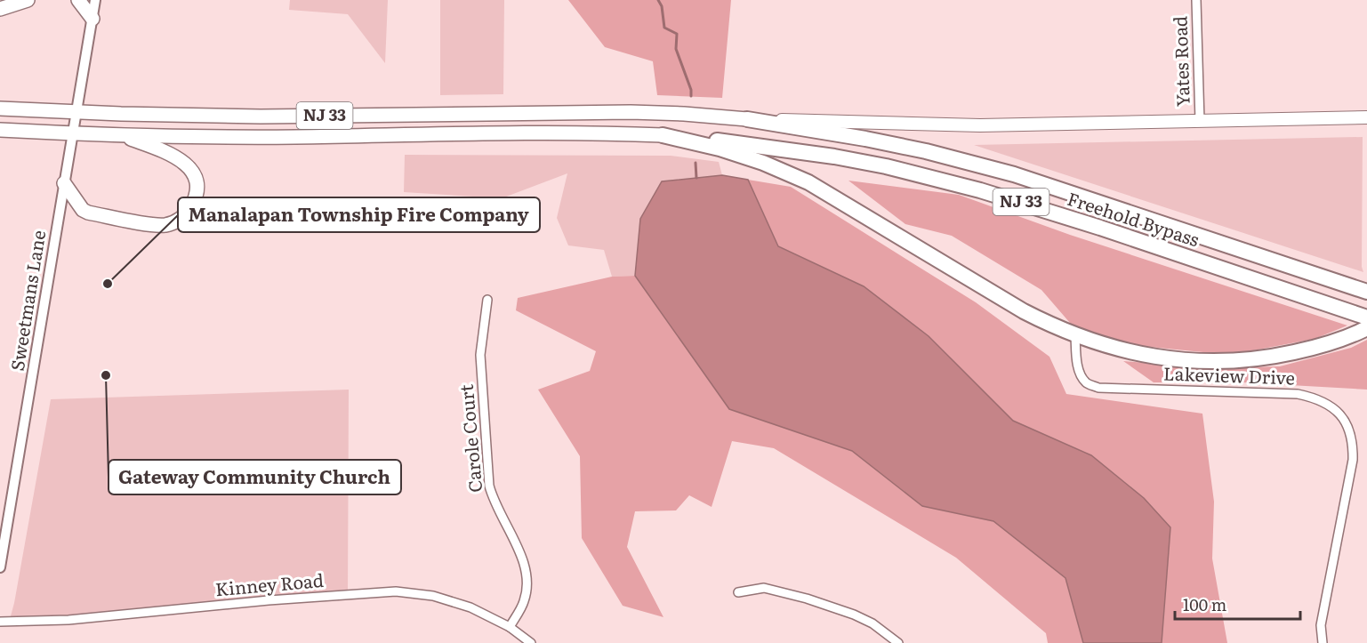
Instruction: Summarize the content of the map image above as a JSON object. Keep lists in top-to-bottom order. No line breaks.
{"streets":{"highway":["NJ 33","Freehold Bypass"],"street":["Yates Road","Sweetmans Lane","Lakeview Drive","Carole Court","Kinney Road"]},"crossings":[["NJ 33","Freehold Bypass"],["NJ 33","Sweetmans Lane"],["Carole Court","Kinney Road"]],"places":["Manalapan Township Fire Company","Gateway Community Church"],"scale_bar":"100 m"}
